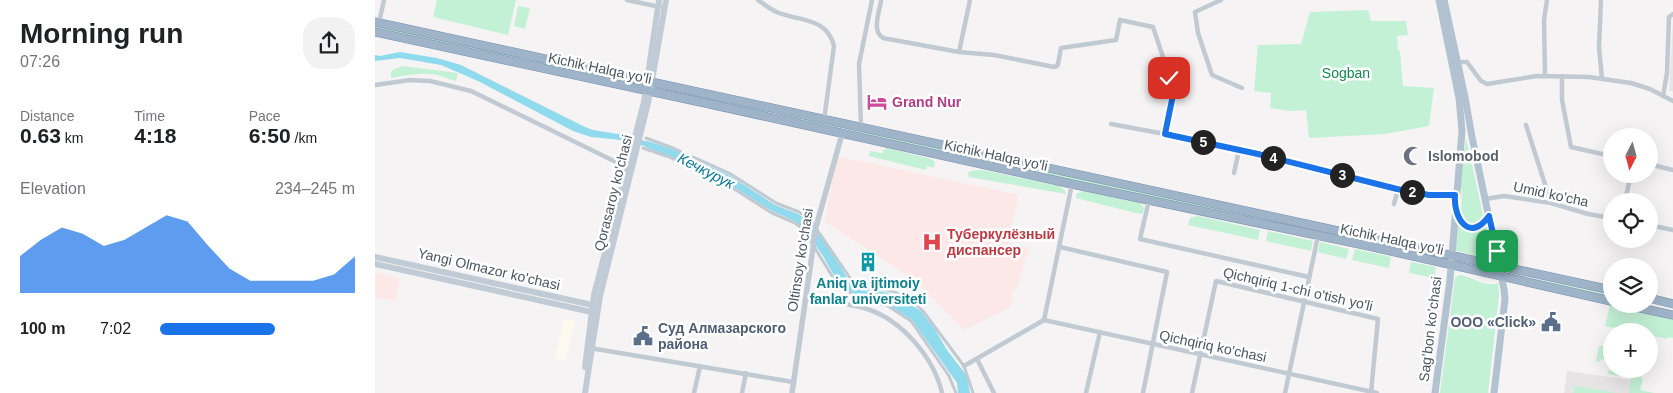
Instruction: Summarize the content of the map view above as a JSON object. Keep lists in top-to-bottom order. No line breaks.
{"streets":{"highway":["Kichik Halqa yo'li"],"main road":["Qorasaroy ko'chasi","Yangi Olmazor ko'chasi","Sag’bon ko’chasi"],"street":["Umid ko'cha","Oltinsoy ko'chasi","Qichqiriq 1-chi o'tish yo'li","Qichqiriq ko'chasi"]},"crossings":[["Kichik Halqa yo'li","Qorasaroy ko'chasi"],["Kichik Halqa yo'li","Oltinsoy ko'chasi"],["Kichik Halqa yo'li","Sag’bon ko’chasi"],["Qorasaroy ko'chasi","Yangi Olmazor ko'chasi"],["Umid ko'cha","Sag’bon ko’chasi"],["Qichqiriq 1-chi o'tish yo'li","Qichqiriq ko'chasi"]],"water":["Кечкурук"],"parks":["Sogban"],"places":{"hotel":["Grand Nur"],"mosque":["Islomobod"],"hospital":["Туберкулёзный диспансер"],"building":["Aniq va ijtimoiy fanlar universiteti"],"public building":["OOO «Click»","Суд Алмазарского района"]},"north":"bottom","page":{"heading":["Morning run","07:26"],"stats":[["Distance","0.63 km"],["Time","4:18"],["Pace","6:50 /km"]],"map_buttons":"+","pins":["5","4","3","2"],"chart":["Elevation","234–245 m"],"list":[{"name":"100 m","note":"7:02"}]}}
